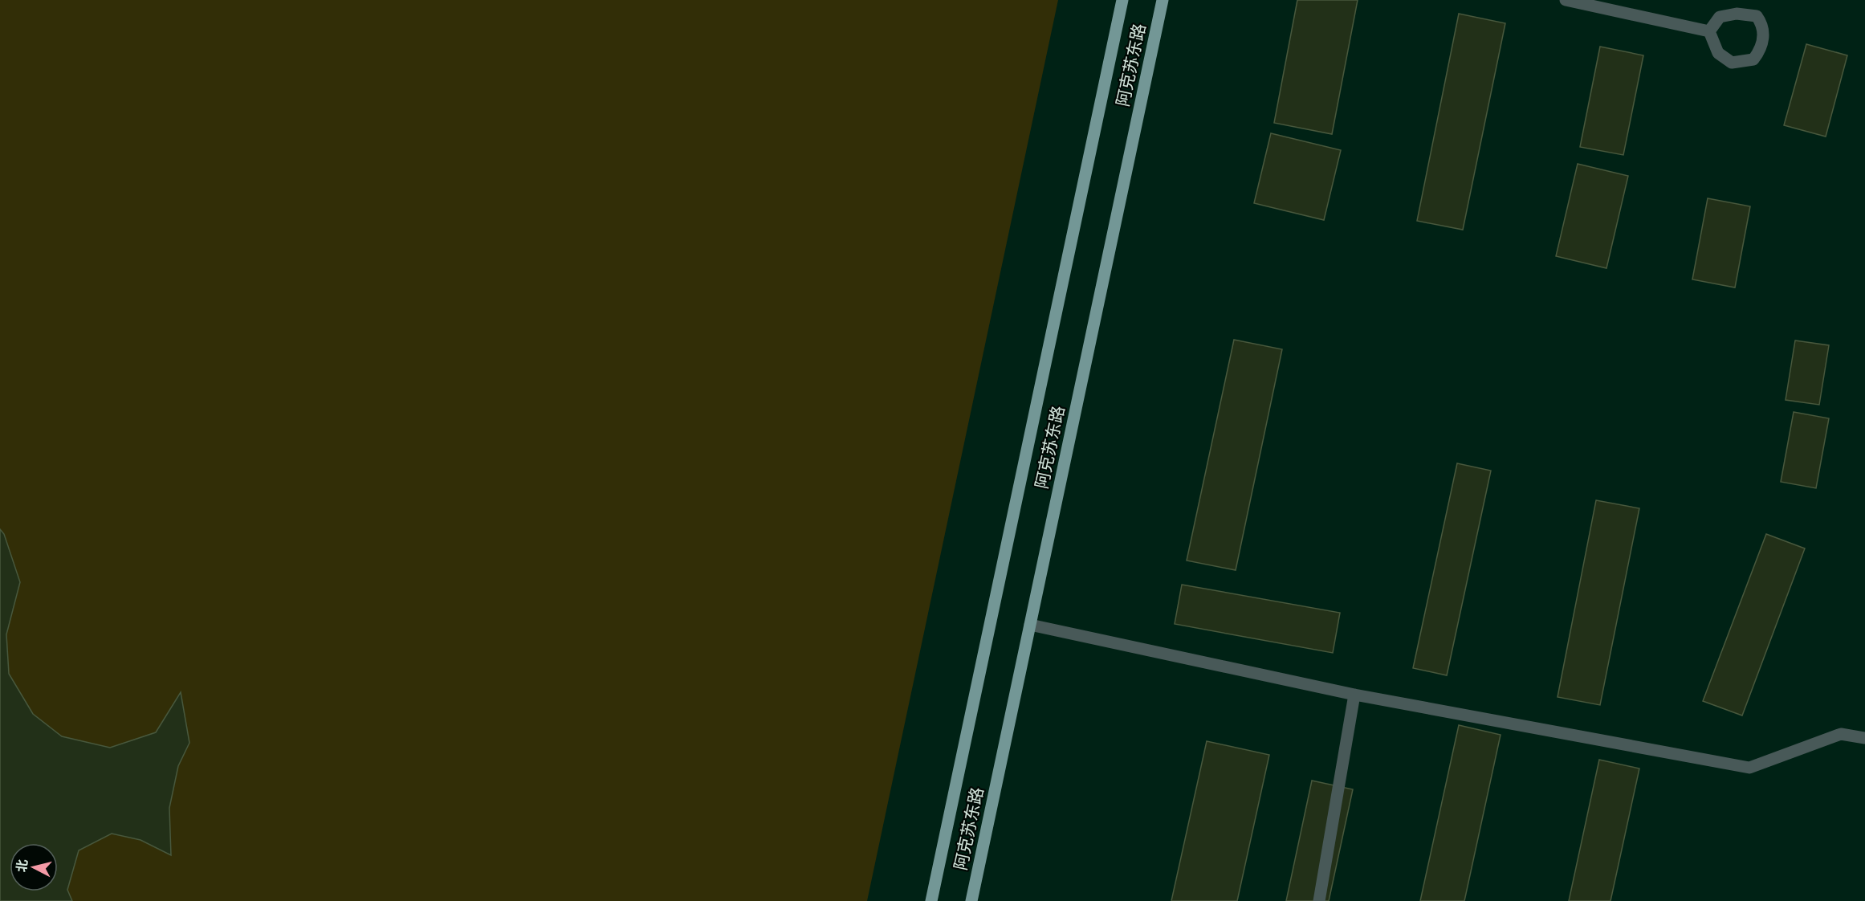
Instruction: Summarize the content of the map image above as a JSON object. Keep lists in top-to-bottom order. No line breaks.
{"streets":{"main road":["阿克苏东路"]},"north":"left"}
